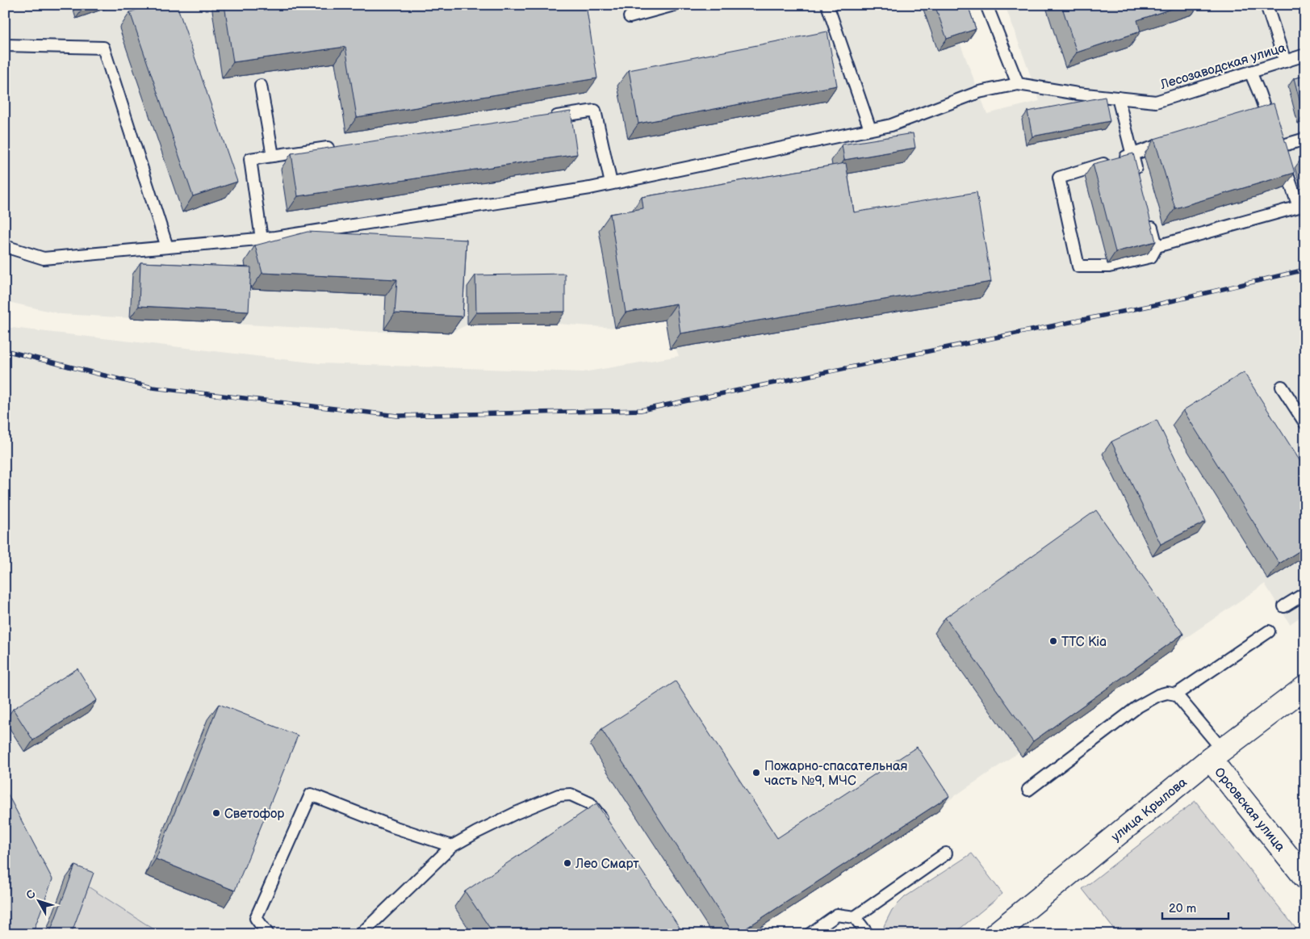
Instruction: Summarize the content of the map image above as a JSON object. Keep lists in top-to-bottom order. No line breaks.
{"streets":{"main road":["улица Крылова","Орсовская улица"],"lane":["Лесозаводская улица"]},"crossings":[["улица Крылова","Орсовская улица"]],"places":["ТТС Kia","Пожарно-спасательная часть №9, МЧС","Светофор","Лео Смарт"],"scale_bar":"20 m","north":"top left"}
